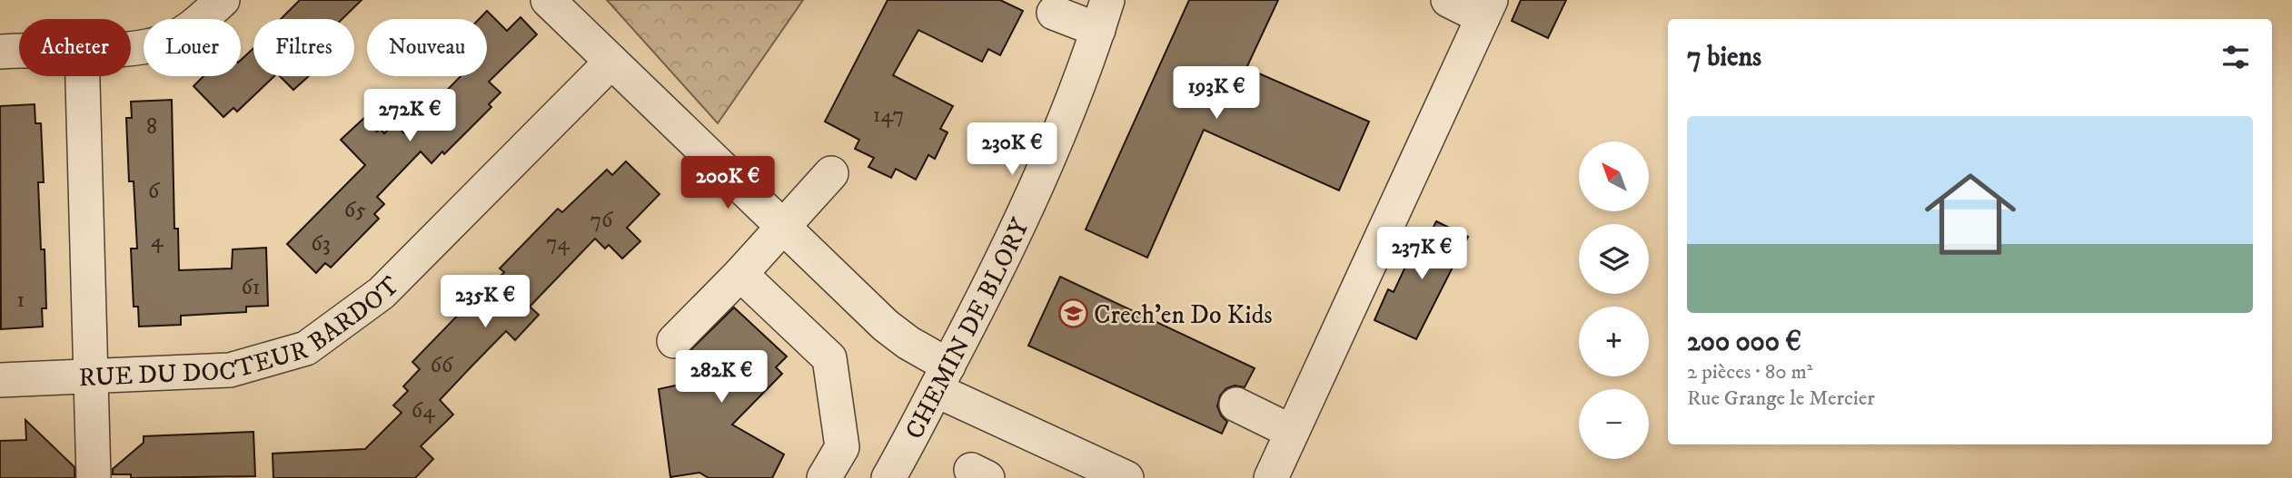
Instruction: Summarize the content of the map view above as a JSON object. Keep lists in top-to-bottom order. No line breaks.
{"streets":{"street":["RUE DU DOCTEUR BARDOT","CHEMIN DE BLORY"]},"places":{"school or university":["Crech'en Do Kids"]},"house_numbers":["147","8","6","65","76","4","74","63","61","1","66","64"],"north":"top left","page":{"chip":["Acheter","Louer","Filtres","Nouveau"],"heading":"7 biens","price":["193K €","272K €","230K €","200K €","237K €","235K €","282K €"],"list":[{"name":"200 000 €","note":"2 pièces · 80 m² · Rue Grange le Mercier"}],"map_buttons":["+","−"]}}
